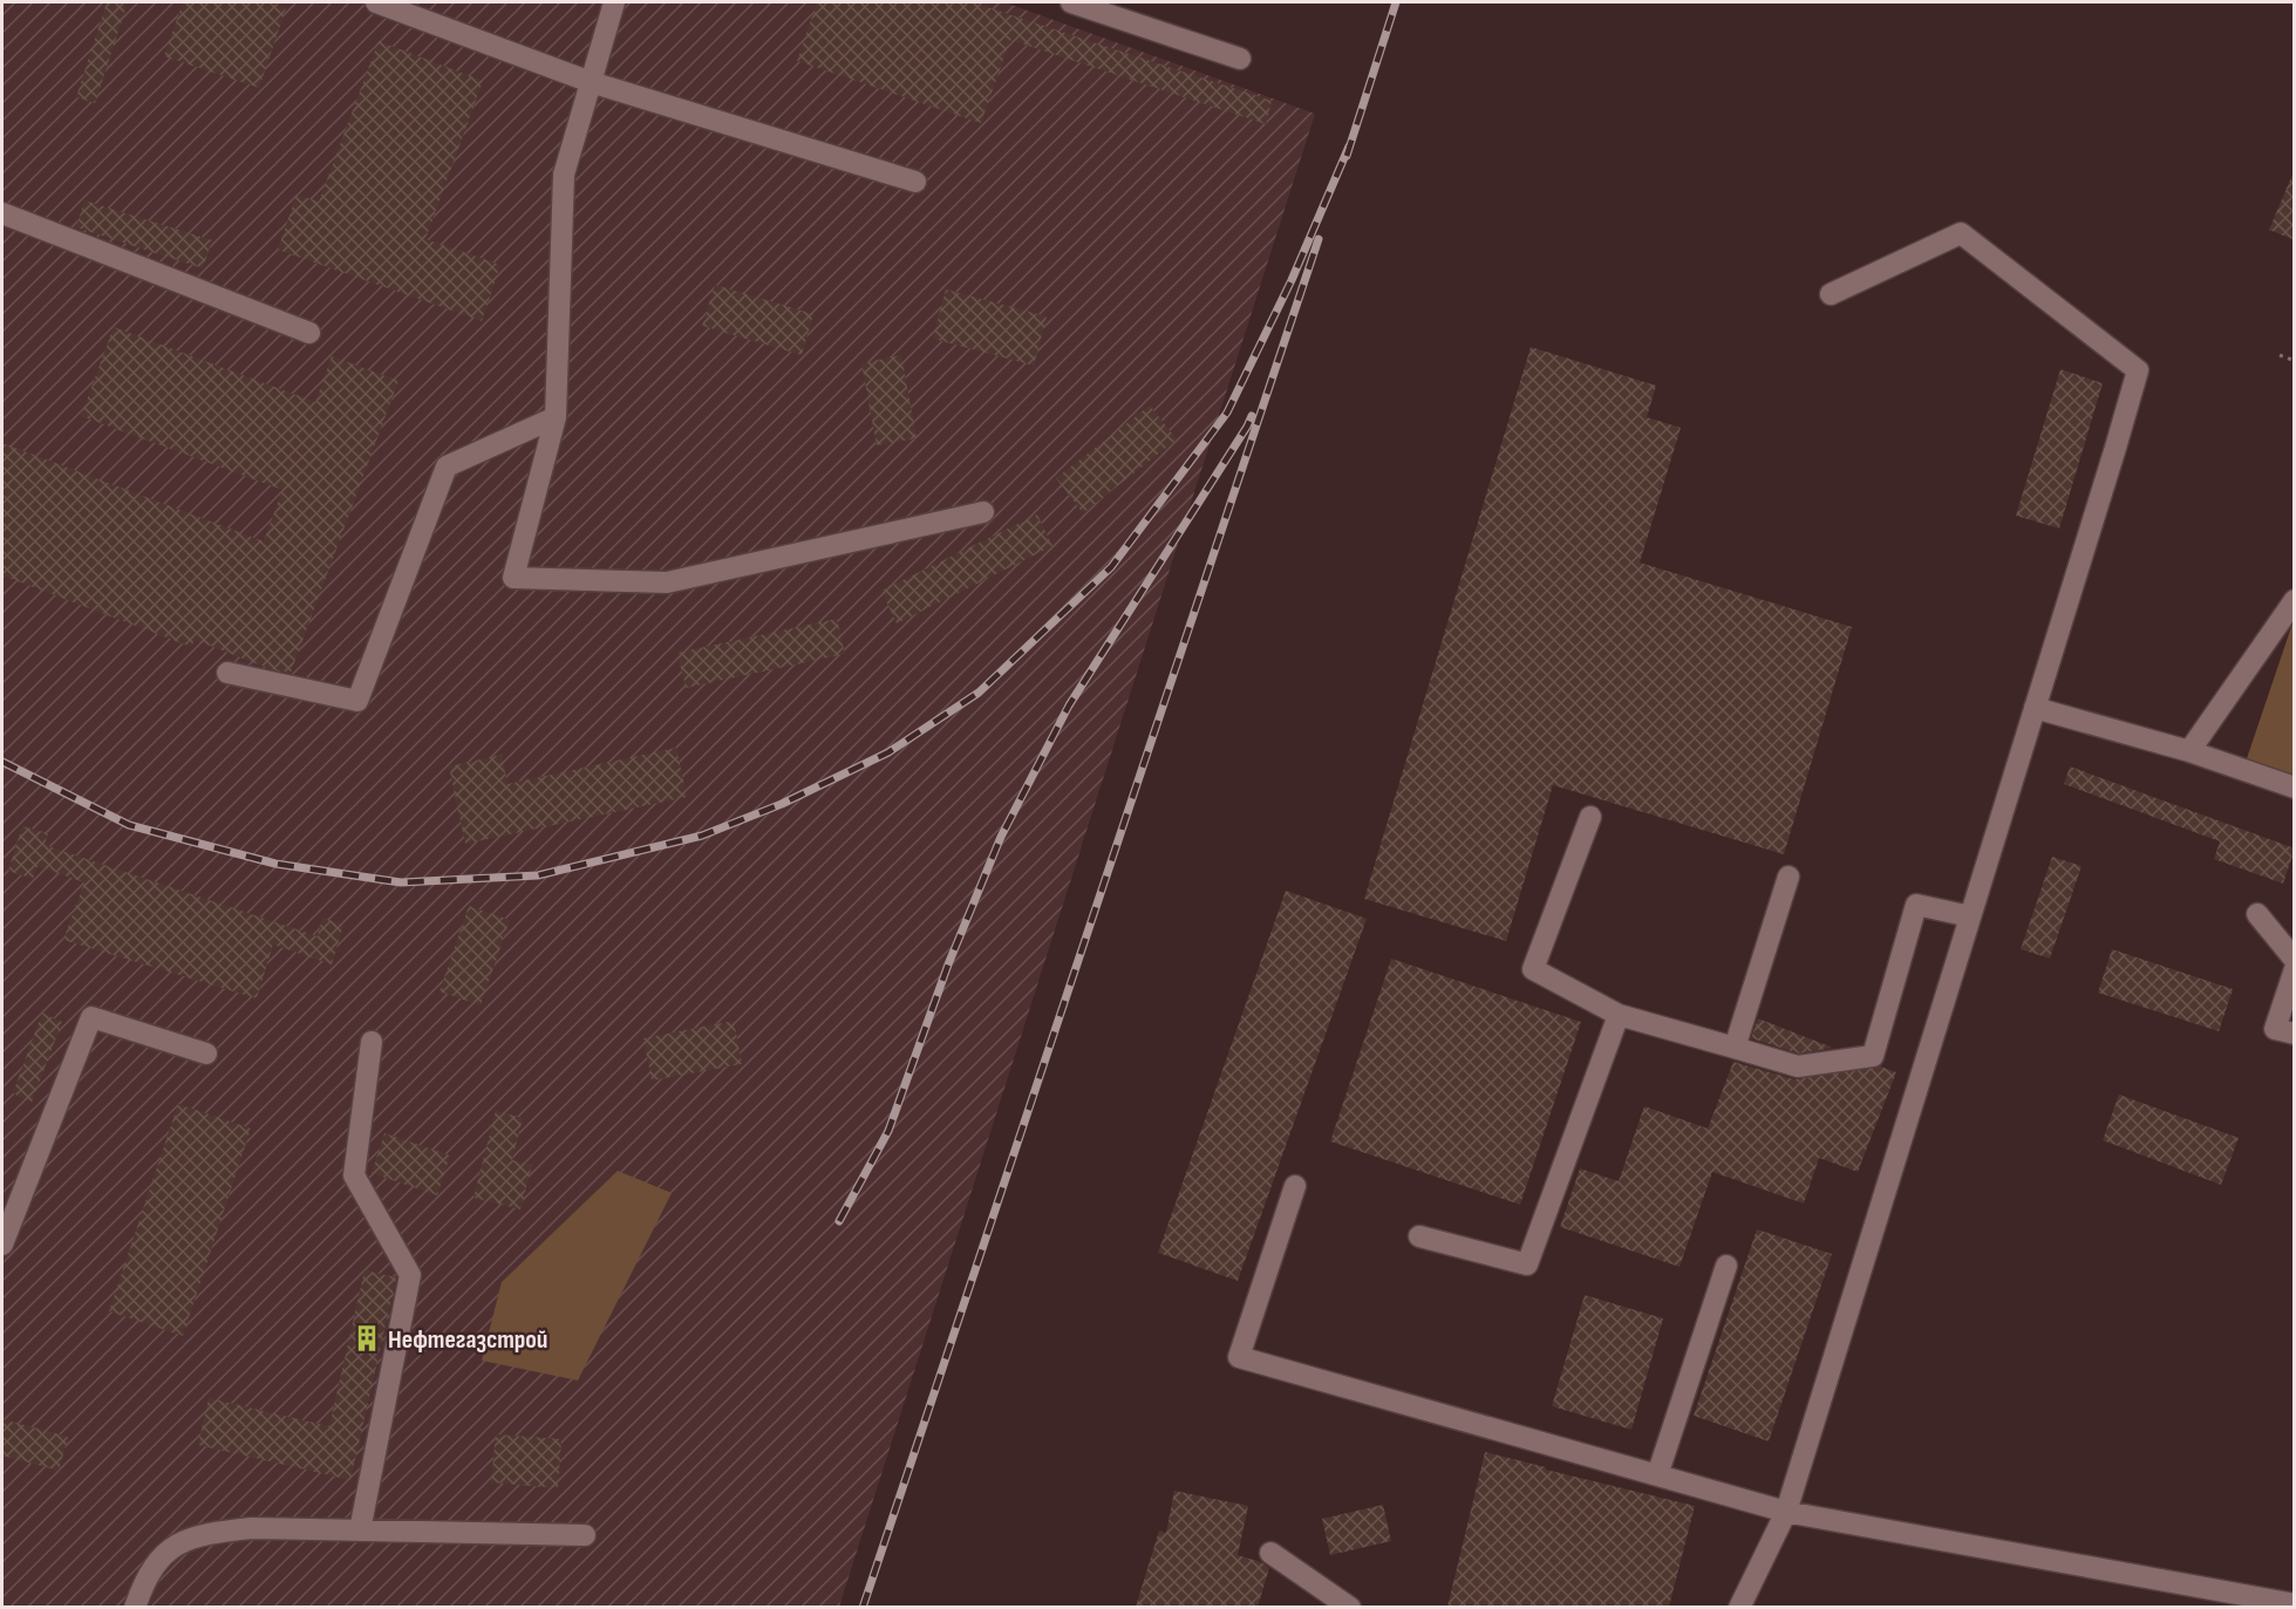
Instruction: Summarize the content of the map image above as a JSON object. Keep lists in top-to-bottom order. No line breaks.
{"places":{"building":["Нефтегазстрой"]}}
